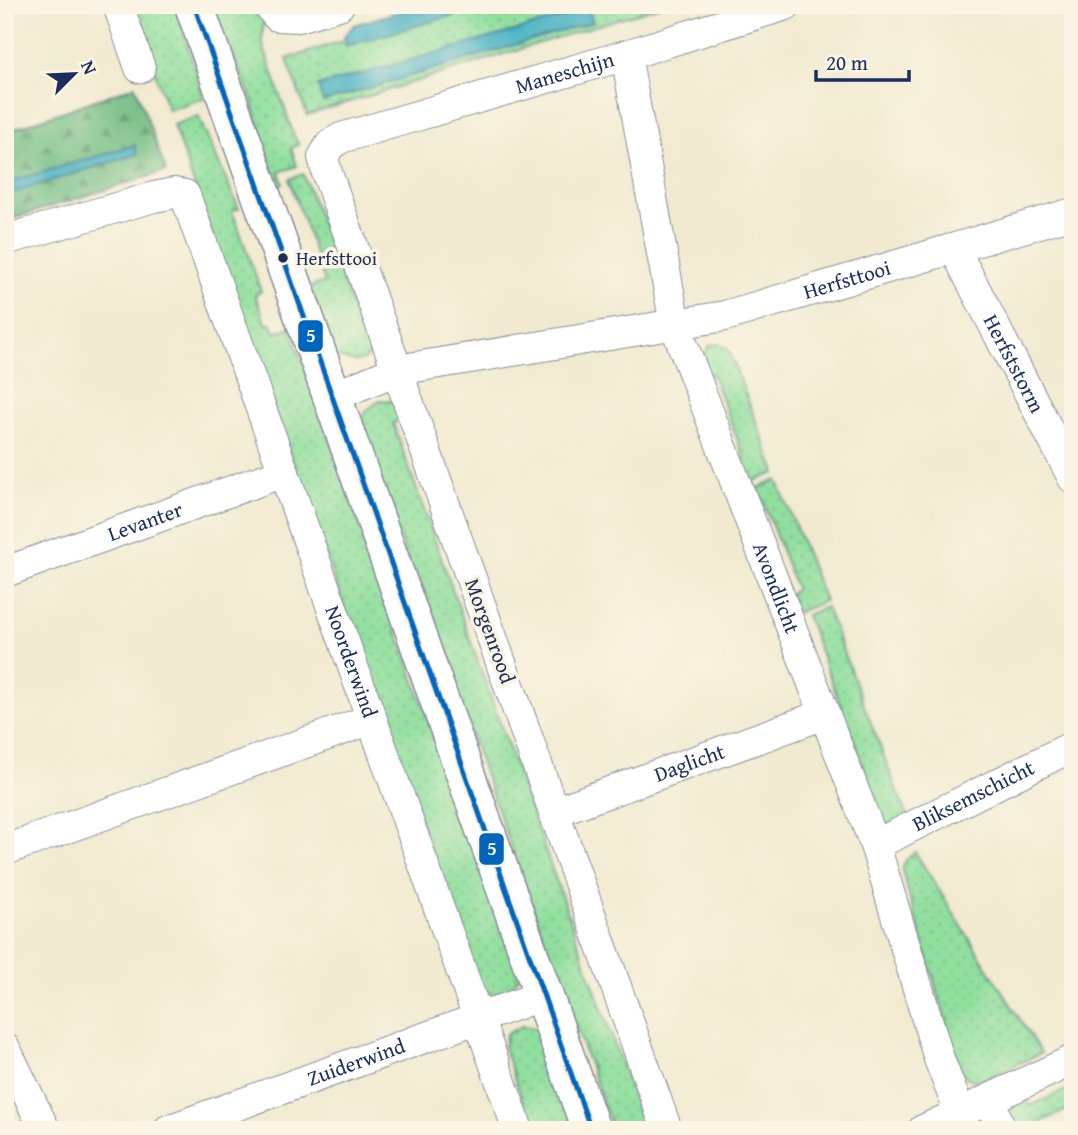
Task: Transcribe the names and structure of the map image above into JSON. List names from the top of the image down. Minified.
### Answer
{"streets":{"street":["Maneschijn","Herfsttooi","Herfststorm","Levanter","Avondlicht","Morgenrood","Noorderwind","Daglicht","Bliksemschicht","Zuiderwind"]},"crossings":[["Maneschijn","Avondlicht"],["Maneschijn","Morgenrood"],["Herfsttooi","Herfststorm"],["Herfsttooi","Avondlicht"],["Herfsttooi","Morgenrood"],["Levanter","Noorderwind"],["Avondlicht","Daglicht"],["Avondlicht","Bliksemschicht"],["Morgenrood","Daglicht"],["Noorderwind","Zuiderwind"]],"places":["Herfsttooi"],"lines":["transit line 5"],"scale_bar":"20 m","north":"top right"}
